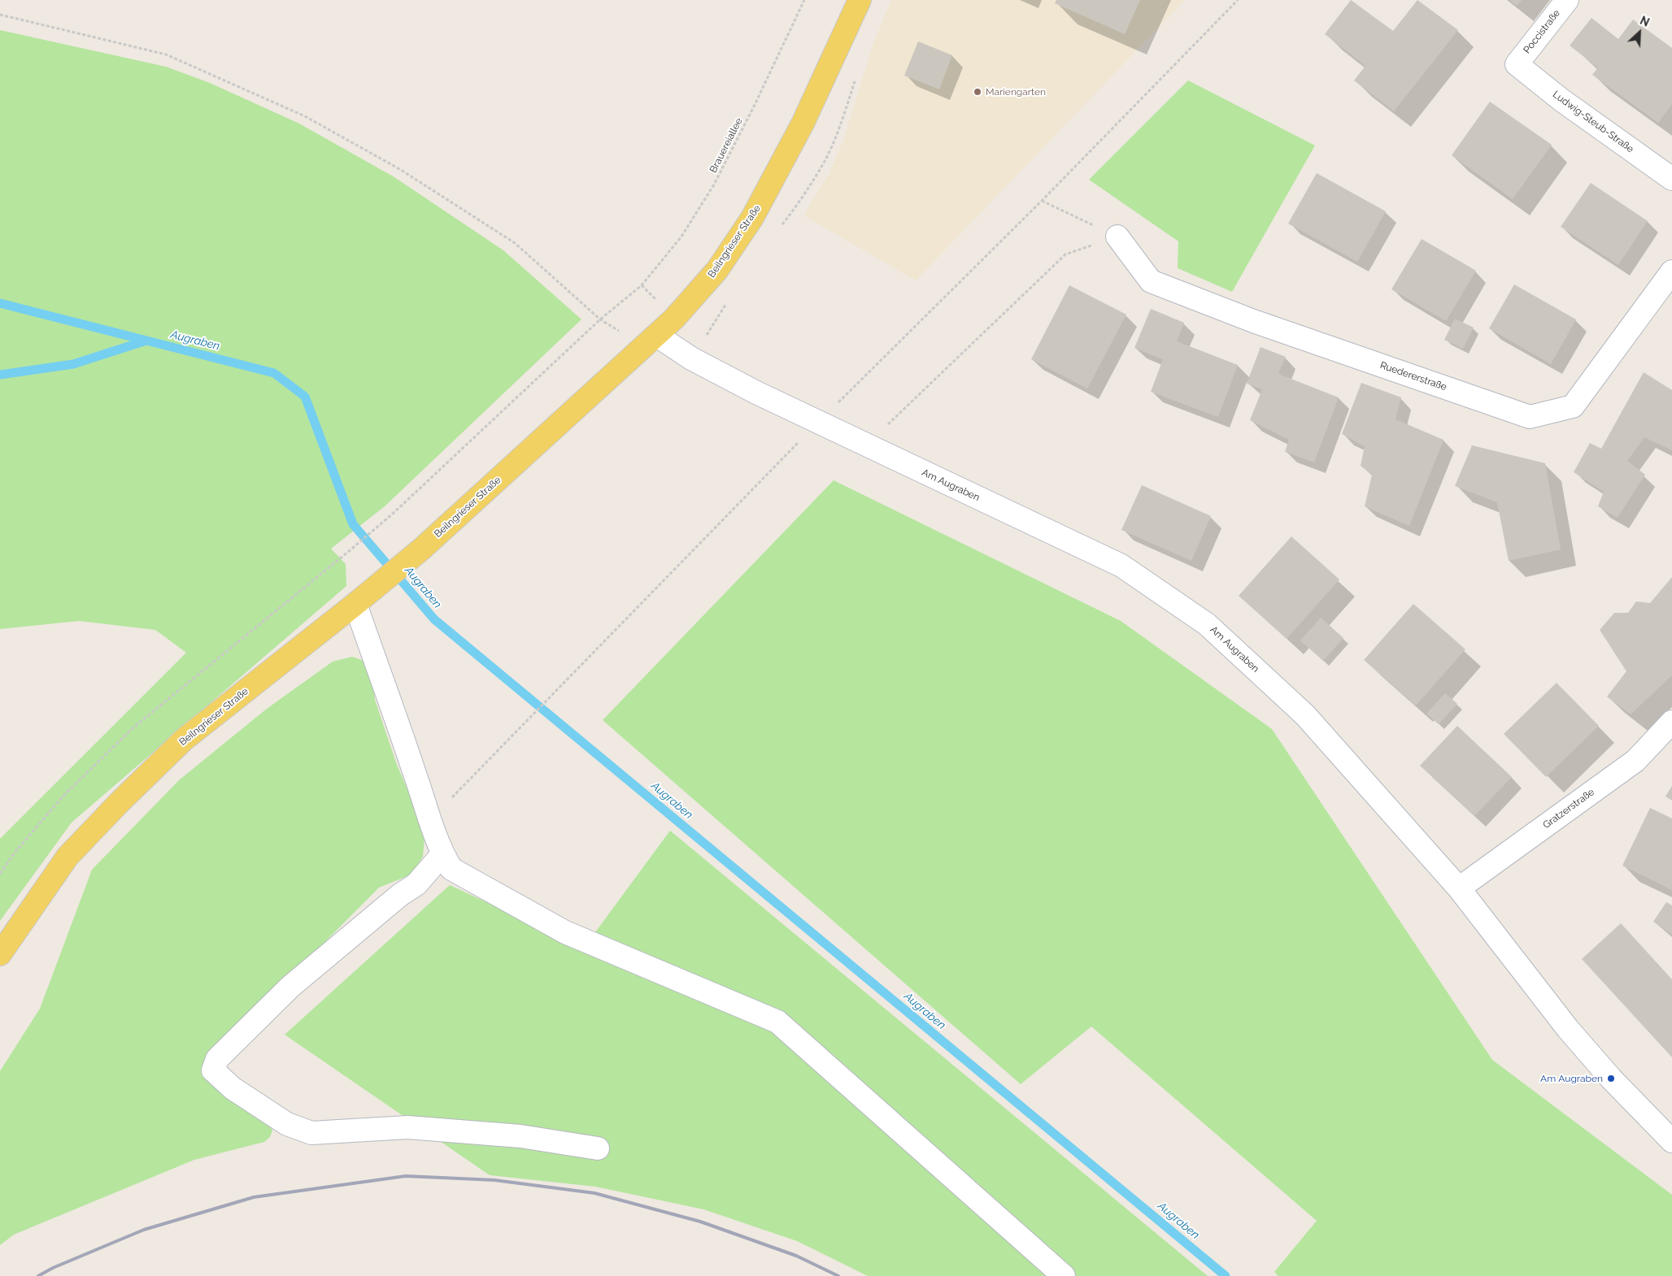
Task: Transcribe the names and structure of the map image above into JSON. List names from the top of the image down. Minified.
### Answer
{"streets":{"main road":["Beilngrieser Straße"],"street":["Poccistraße","Ludwig-Steub-Straße","Ruedererstraße","Am Augraben","Gratzerstraße"],"path":["Brauereiallee"]},"crossings":[["Poccistraße","Ludwig-Steub-Straße"],["Beilngrieser Straße","Am Augraben"],["Am Augraben","Gratzerstraße"]],"water":["Augraben"],"places":["Mariengarten","Am Augraben"],"north":"top right"}
